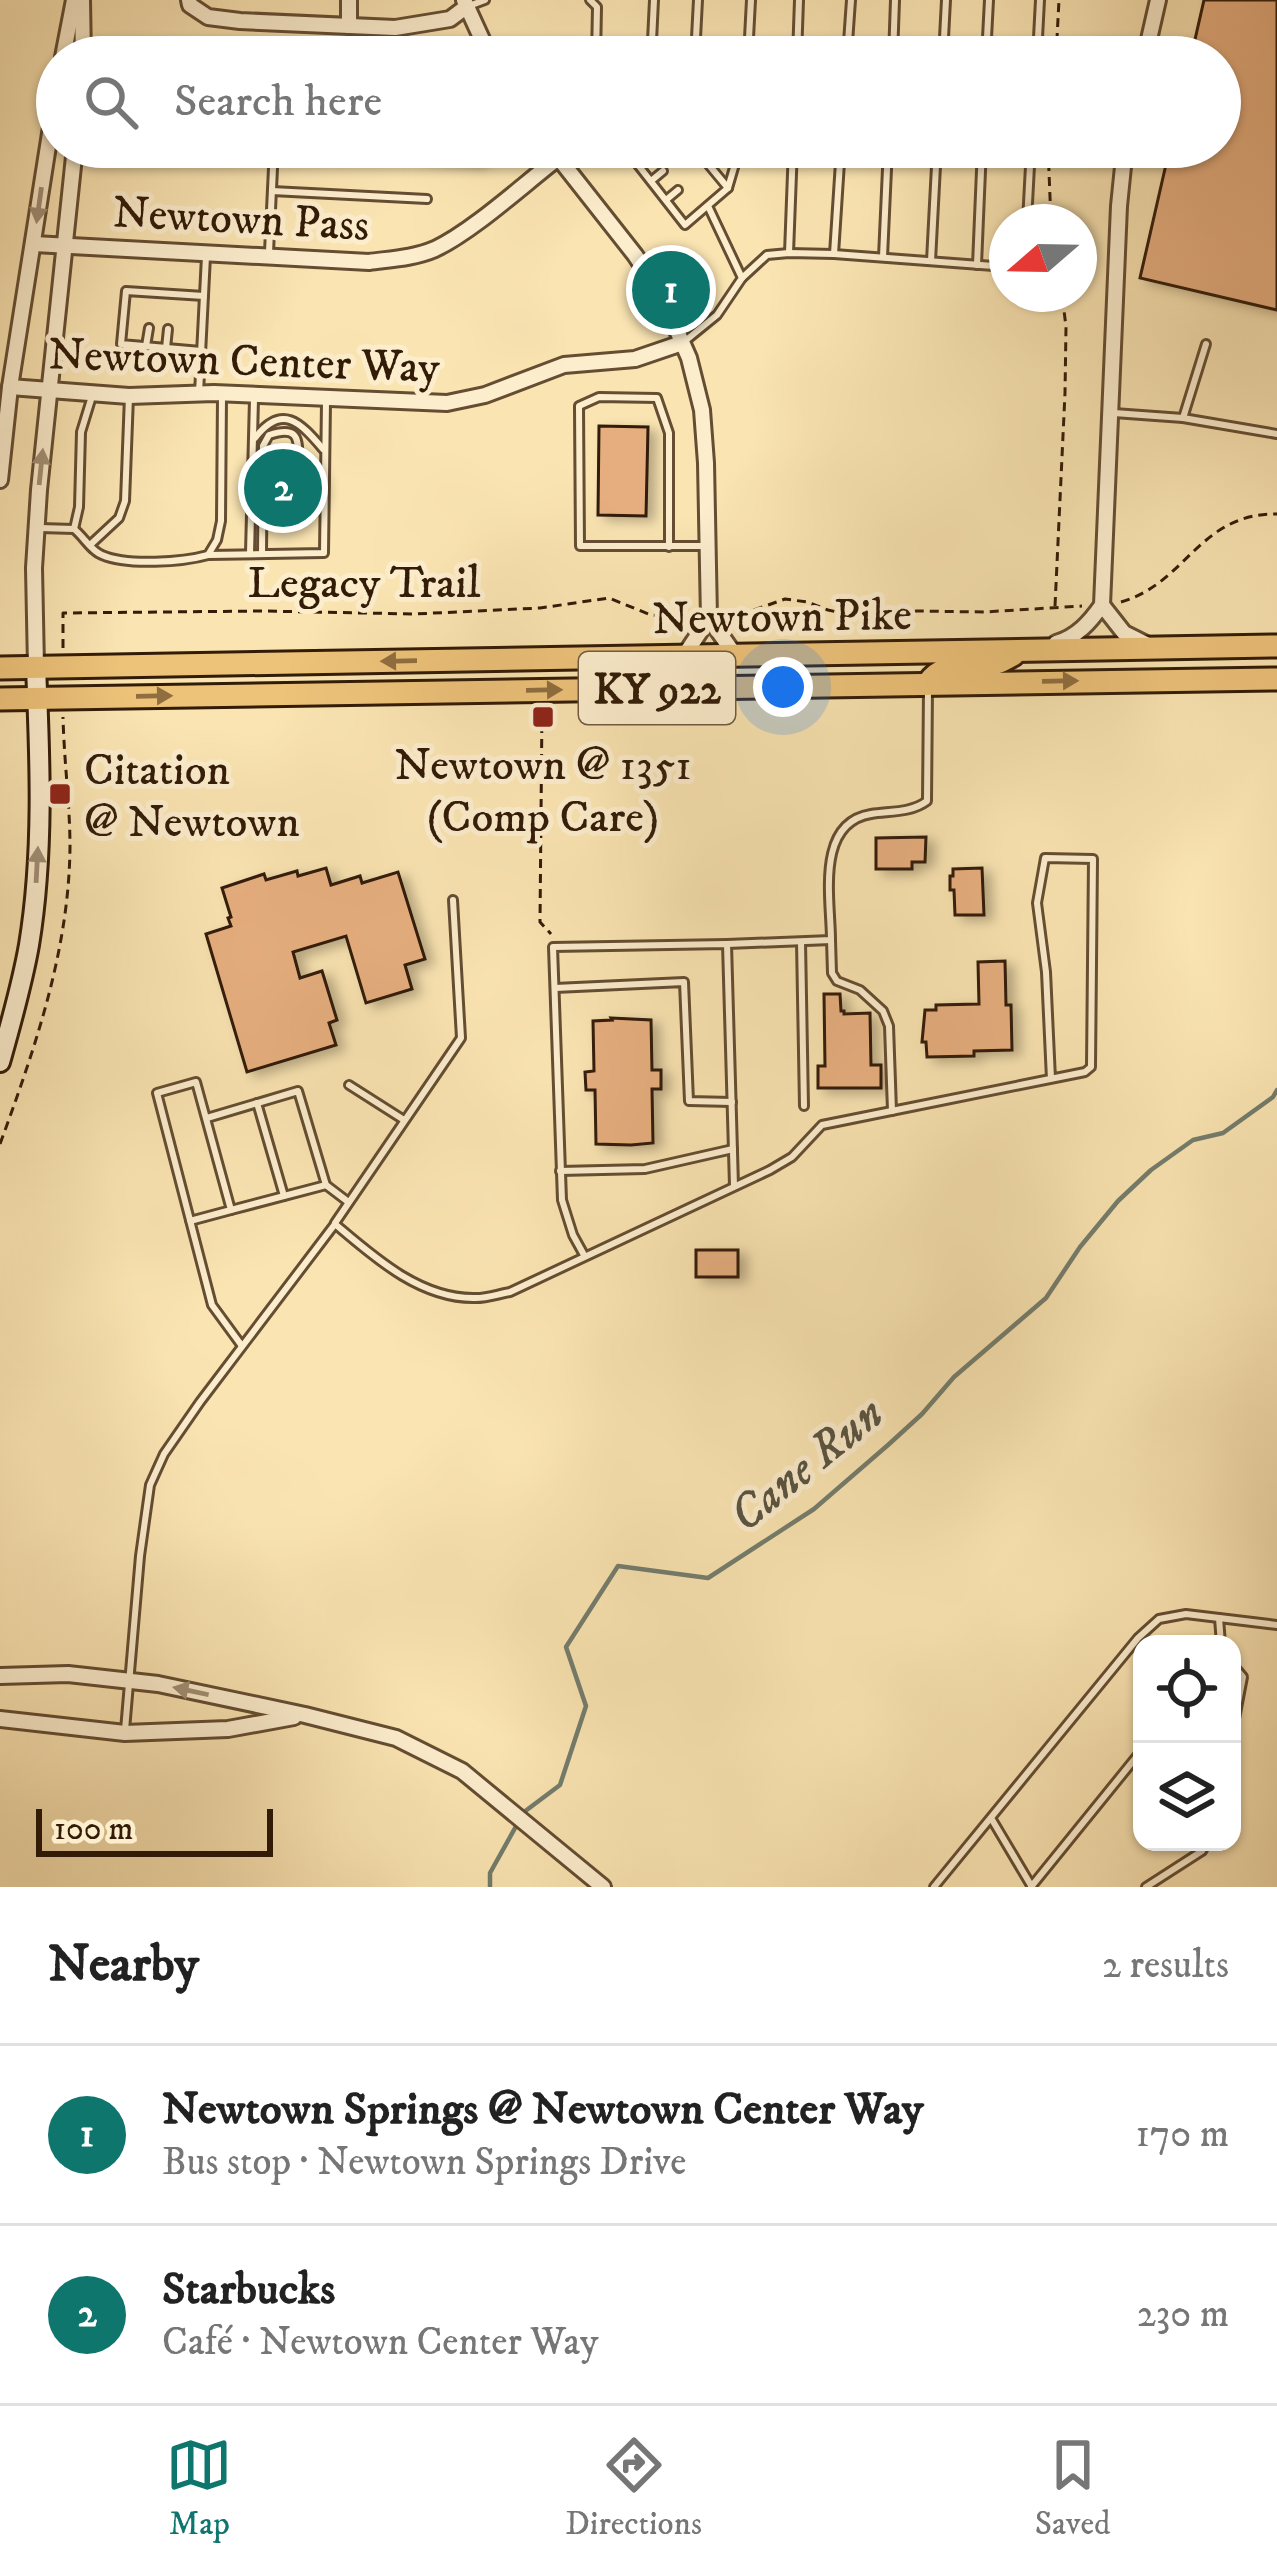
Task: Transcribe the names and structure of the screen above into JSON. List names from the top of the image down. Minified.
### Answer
{"streets":{"highway":["Newtown Pike","KY 922"],"street":["Newtown Pass","Newtown Center Way"],"path":["Legacy Trail"]},"water":["Cane Run"],"places":{"transit":["Newtown @ 1351 (Comp Care)","Citation @ Newtown"]},"scale_bar":"100 m","north":"left","page":{"search":"Search here","pins":["1","2"],"scale":"100 m","heading":["Nearby","2 results"],"list":[{"mark":"1","name":"Newtown Springs @ Newtown Center Way","note":"Bus stop · Newtown Springs Drive","value":"170 m"},{"mark":"2","name":"Starbucks","note":"Café · Newtown Center Way","value":"230 m"}],"nav":["Map","Directions","Saved"]}}
